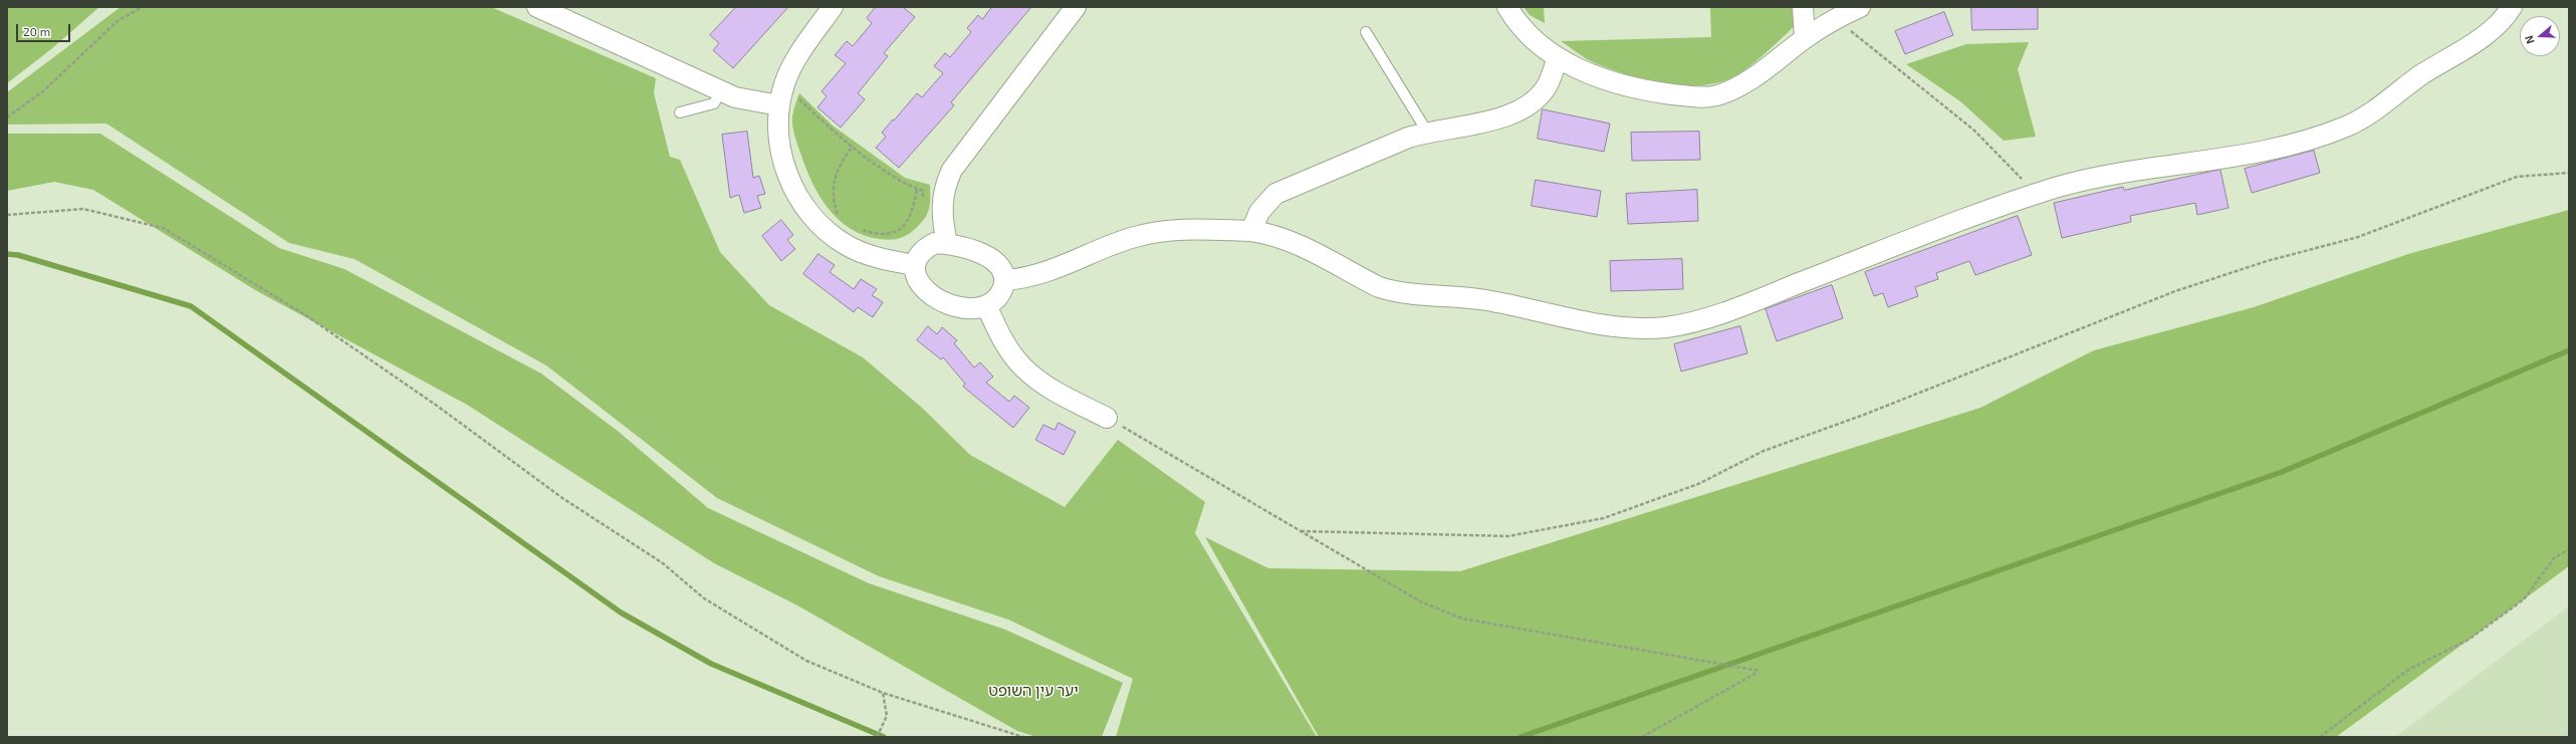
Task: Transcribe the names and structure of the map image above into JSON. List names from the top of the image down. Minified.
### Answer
{"parks":["יער עין השופט"],"scale_bar":"20 m","north":"left"}
